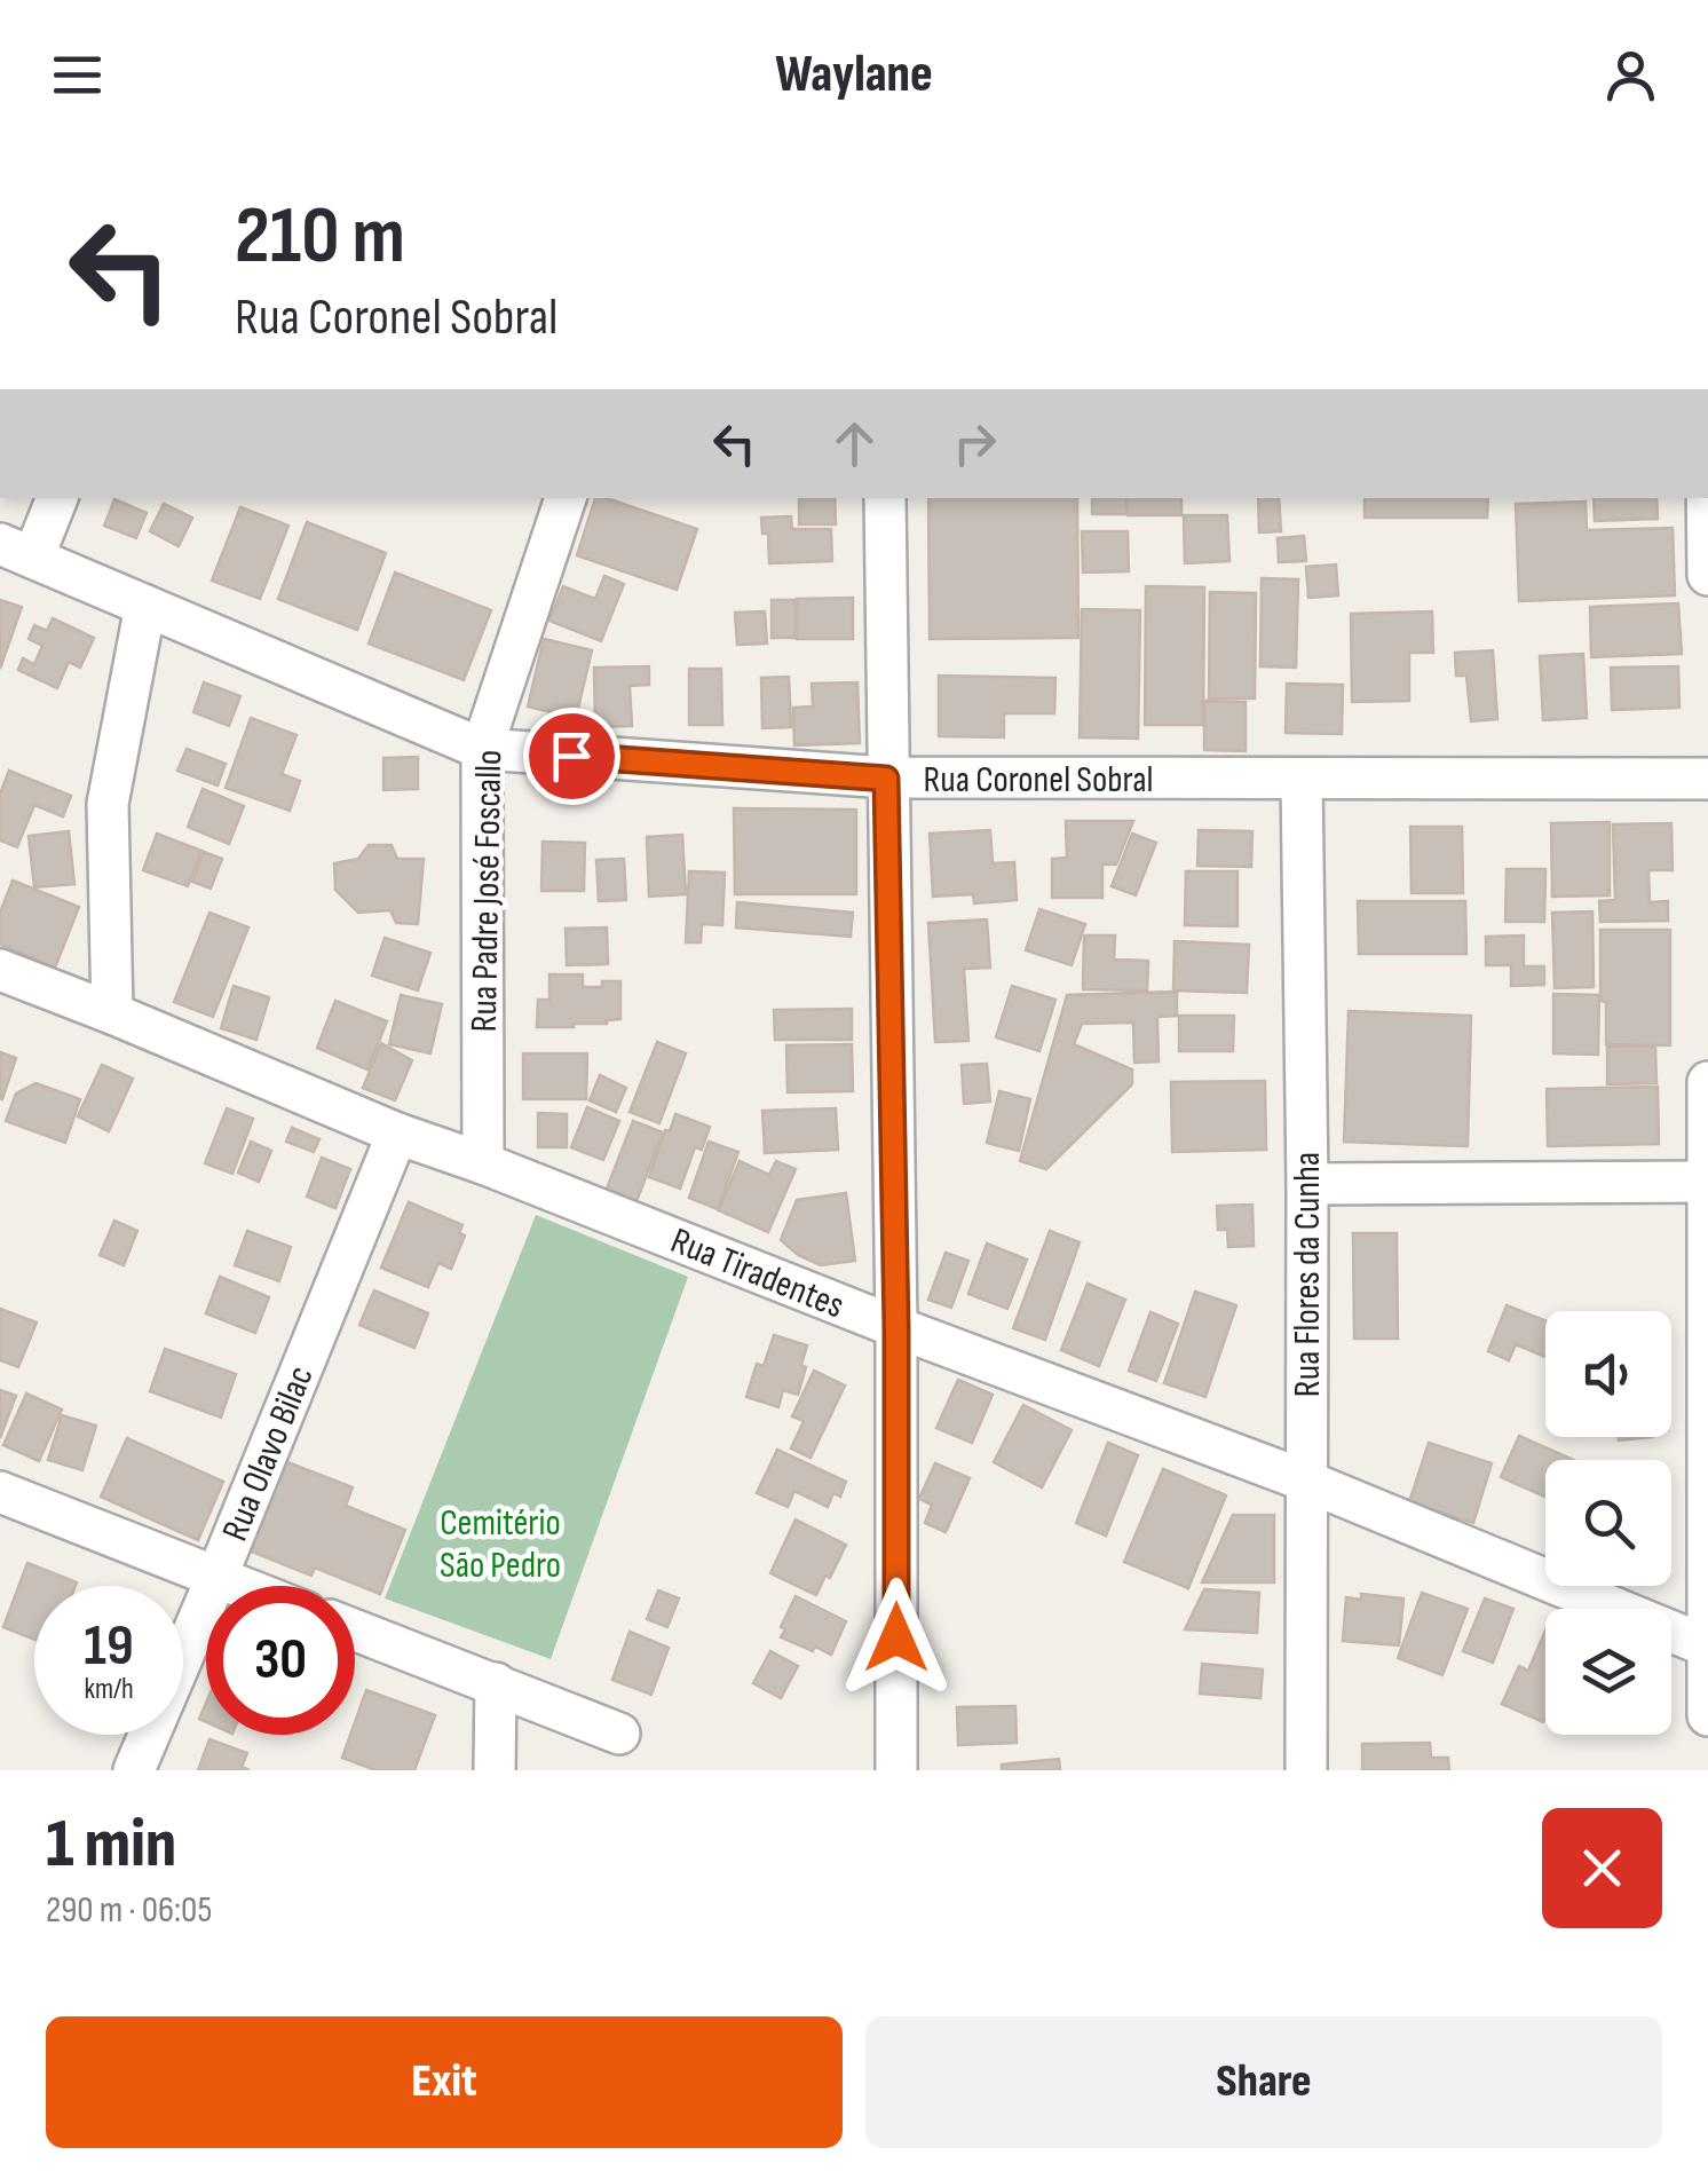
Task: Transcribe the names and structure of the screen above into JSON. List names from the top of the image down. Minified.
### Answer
{"streets":{"street":["Rua Coronel Sobral","Rua Padre José Foscallo","Rua Tiradentes","Rua Flores da Cunha","Rua Olavo Bilac"]},"crossings":[["Rua Coronel Sobral","Rua Padre José Foscallo"],["Rua Coronel Sobral","Rua Flores da Cunha"],["Rua Padre José Foscallo","Rua Tiradentes"],["Rua Tiradentes","Rua Flores da Cunha"],["Rua Tiradentes","Rua Olavo Bilac"]],"parks":["Cemitério São Pedro"],"page":{"header":"Waylane","turn":["210 m","Rua Coronel Sobral"],"speed":"19 km/h","limit":"30","heading":["1 min","290 m · 06:05"],"buttons":["Exit","Share"]}}
